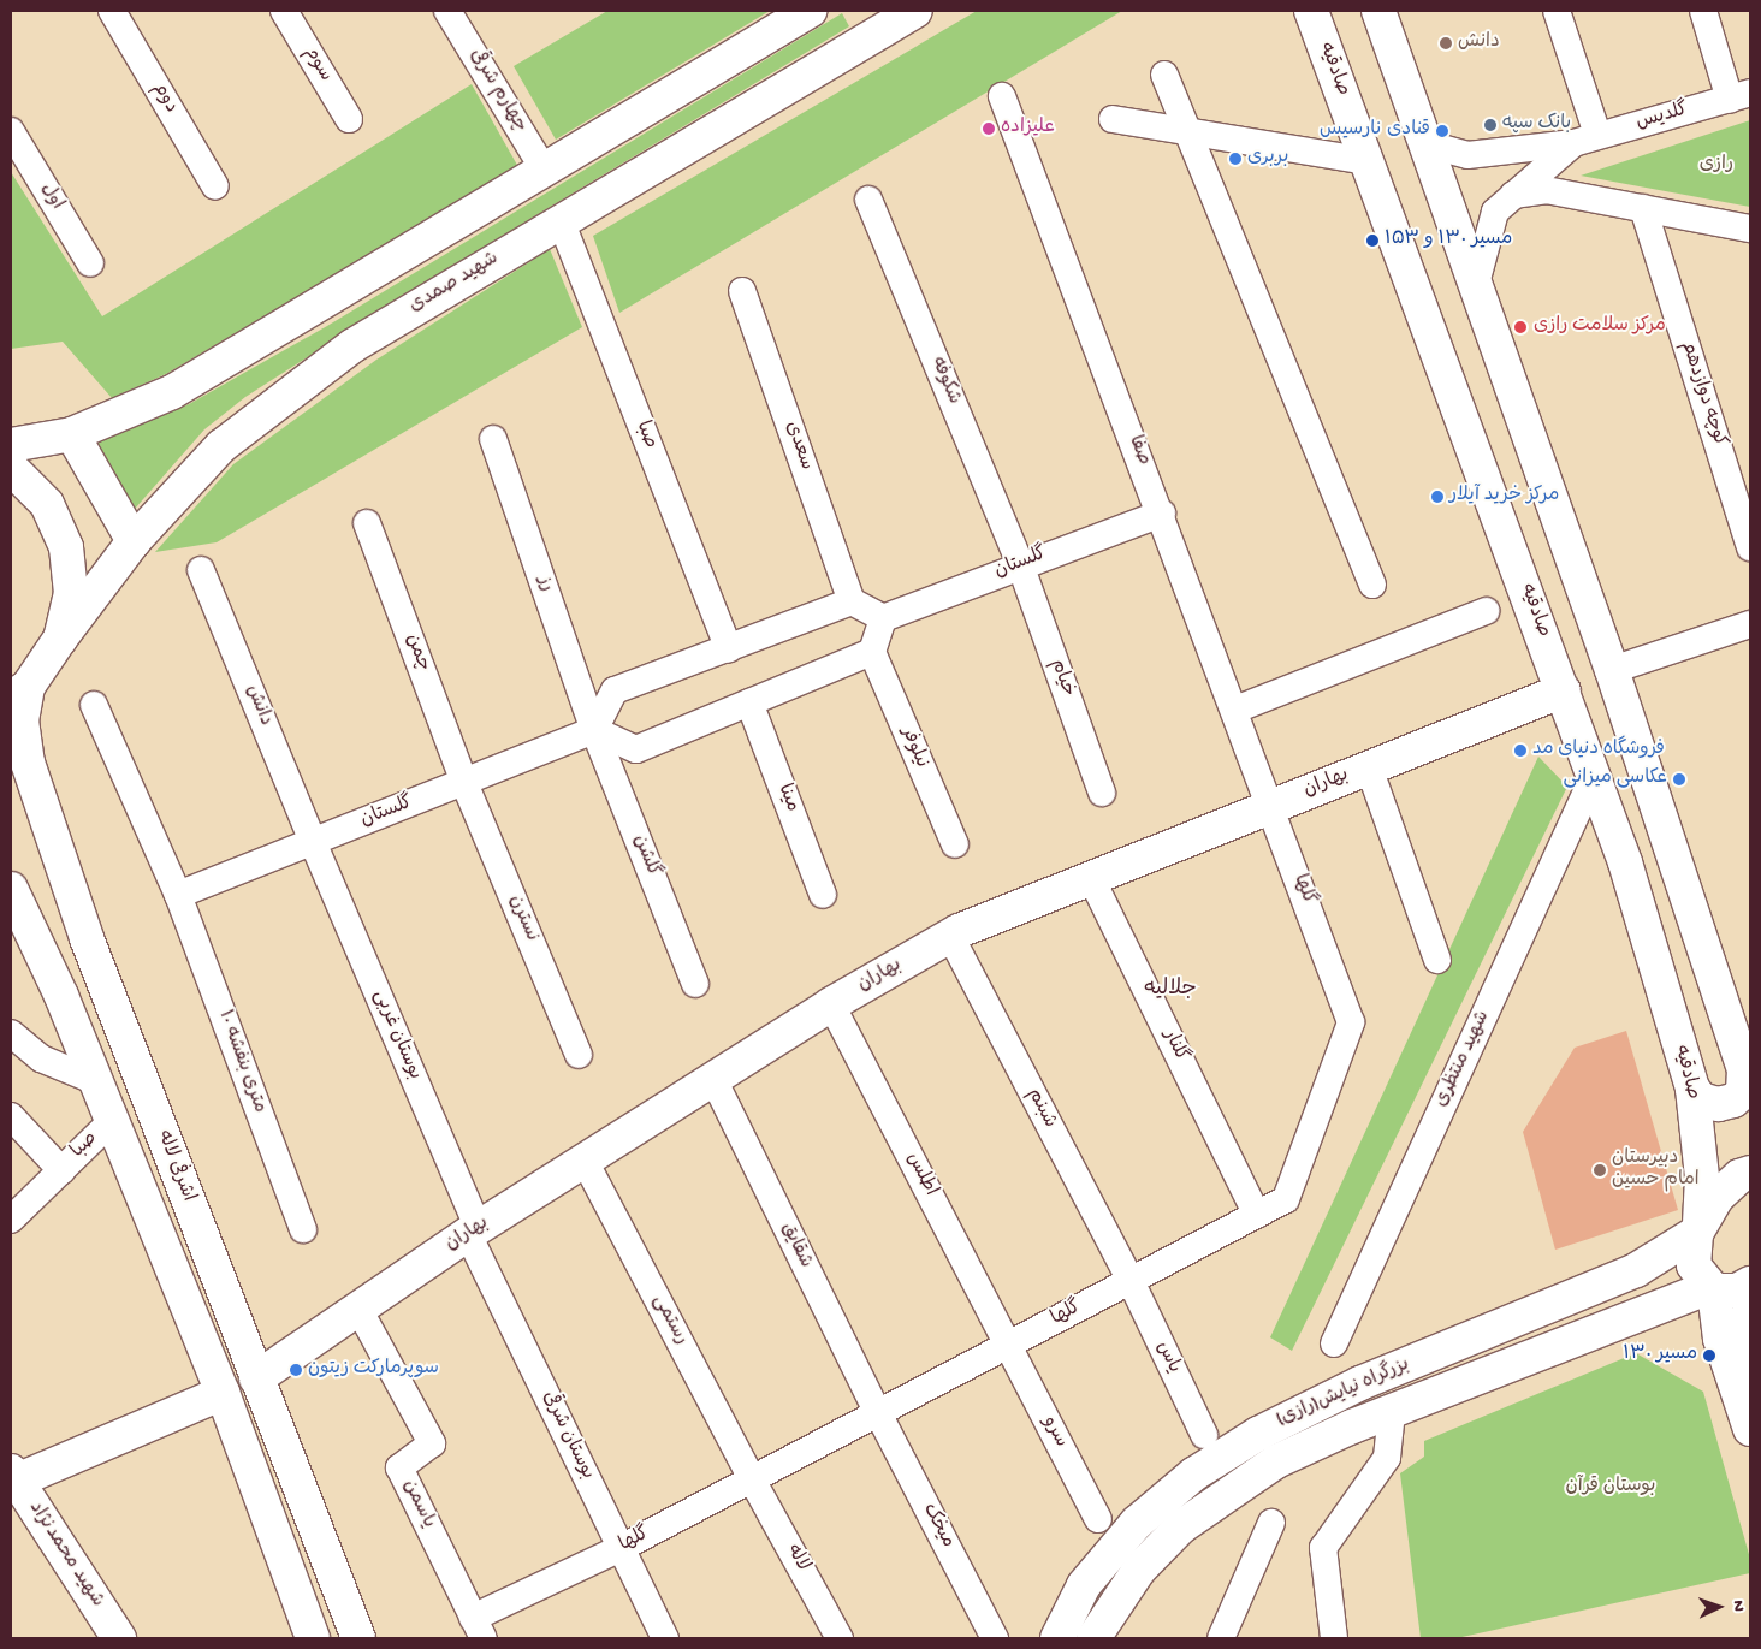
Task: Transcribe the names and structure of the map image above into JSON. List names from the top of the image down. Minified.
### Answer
{"streets":{"main road":["صادقیه","شهید صمدی","بهاران","اشرفی لاله","بزرگراه نیایش(رازی)","شهید محمدنژاد"],"street":["سوم","چهارم شرقی","دوم","گلدیس","اول","شکوفه","کوچه دوازدهم","صبا","سعدی","صفا","گلستان","رز","چمن","خیام","دانش","نیلوفر","مینا","گلشن","گلها","نسترن","بوستان غربی","گلنار","شهید منتظری","۱۰ متری بنفشه","شبنم","اطلس","شقایق","رستمی","یاس","سرو","بوستان شرقی","یاسمن","میخک","لاله"]},"crossings":[["صادقیه","بهاران"],["صادقیه","شهید منتظری"],["صادقیه","بزرگراه نیایش(رازی)"],["شهید صمدی","صبا"],["شهید صمدی","اشرفی لاله"],["شکوفه","گلستان"],["شکوفه","خیام"],["صفا","گلستان"],["صفا","بهاران"],["صفا","گلها"],["گلستان","رز"],["گلستان","چمن"],["گلستان","خیام"],["گلستان","دانش"],["گلستان","گلشن"],["گلستان","نسترن"],["گلستان","بوستان غربی"],["گلستان","۱۰ متری بنفشه"],["رز","گلشن"],["چمن","نسترن"],["دانش","بوستان غربی"],["بهاران","گلها"],["بهاران","بوستان غربی"],["بهاران","گلنار"],["بهاران","شبنم"],["بهاران","اشرفی لاله"],["بهاران","اطلس"],["بهاران","شقایق"],["بهاران","رستمی"],["بهاران","بوستان شرقی"],["بهاران","یاسمن"],["گلها","گلنار"],["گلها","شبنم"],["گلها","اطلس"],["گلها","شقایق"],["گلها","رستمی"],["گلها","یاس"],["گلها","سرو"],["گلها","بوستان شرقی"],["گلها","یاسمن"],["گلها","میخک"],["گلها","لاله"],["بوستان غربی","بوستان شرقی"],["شبنم","یاس"],["اطلس","سرو"],["شقایق","میخک"],["رستمی","لاله"]],"districts":["جلالیه"],"parks":["رازی","بوستان قرآن"],"places":["دانش","بانک سپه","علیزاده","قنادی نارسیس","بربری","مسیر ۱۳۰ و ۱۵۳","مرکز سلامت رازی","مرکز خرید آیلار","فروشگاه دنیای مد","عکاسی میزانی","دبیرستان امام حسین","مسیر ۱۳۰","سوپرمارکت زیتون"],"north":"right"}
